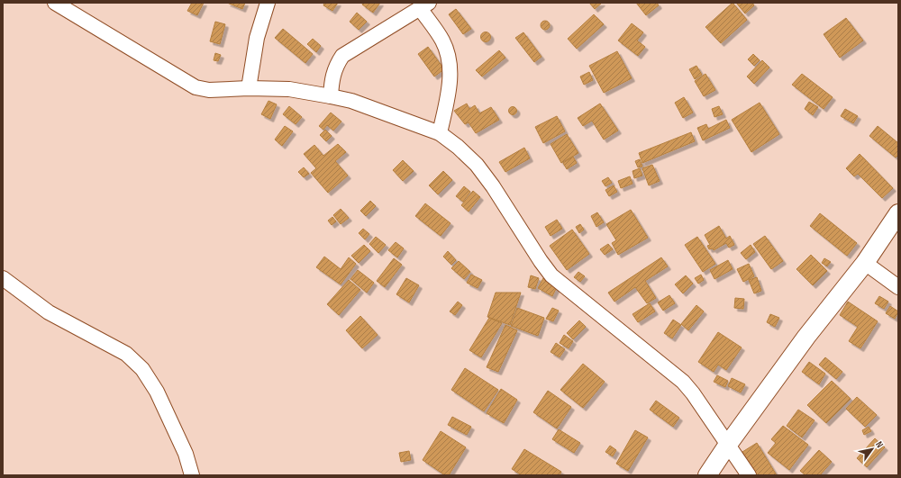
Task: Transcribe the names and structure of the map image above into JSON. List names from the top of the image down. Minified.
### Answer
{"north":"top right"}
